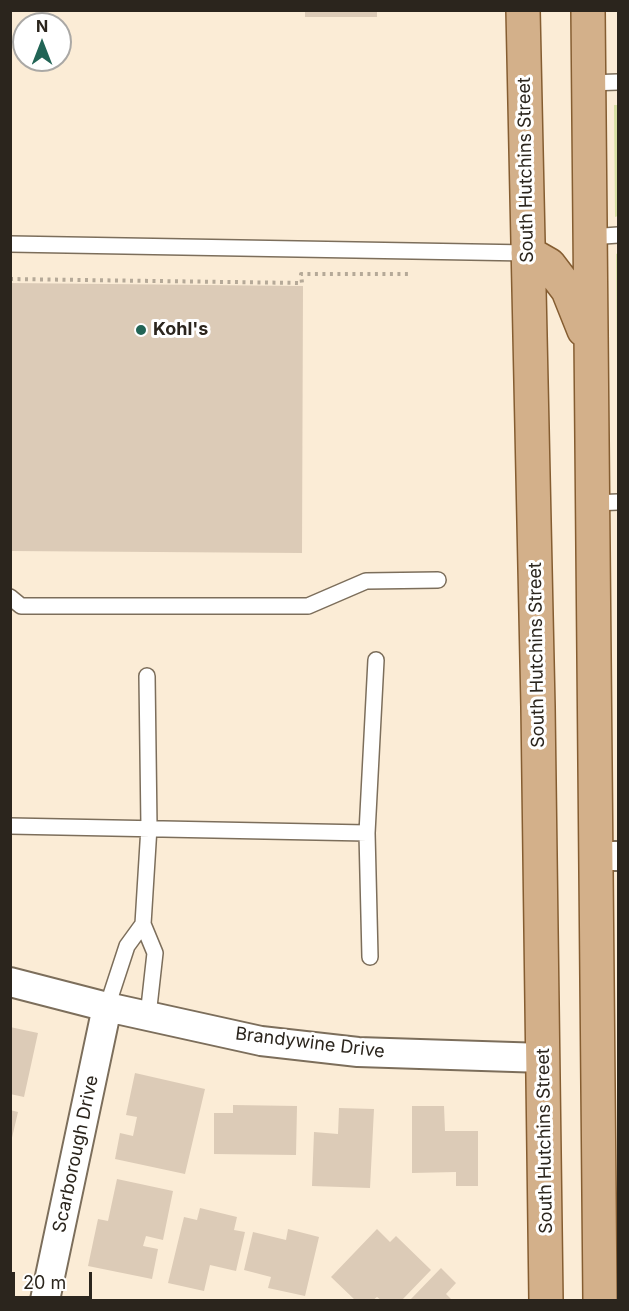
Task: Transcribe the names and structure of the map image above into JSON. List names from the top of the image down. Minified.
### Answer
{"streets":{"main road":["South Hutchins Street"],"street":["Brandywine Drive","Scarborough Drive"]},"crossings":[["South Hutchins Street","Brandywine Drive"],["Brandywine Drive","Scarborough Drive"]],"places":["Kohl's"],"scale_bar":"20 m","north":"top"}
